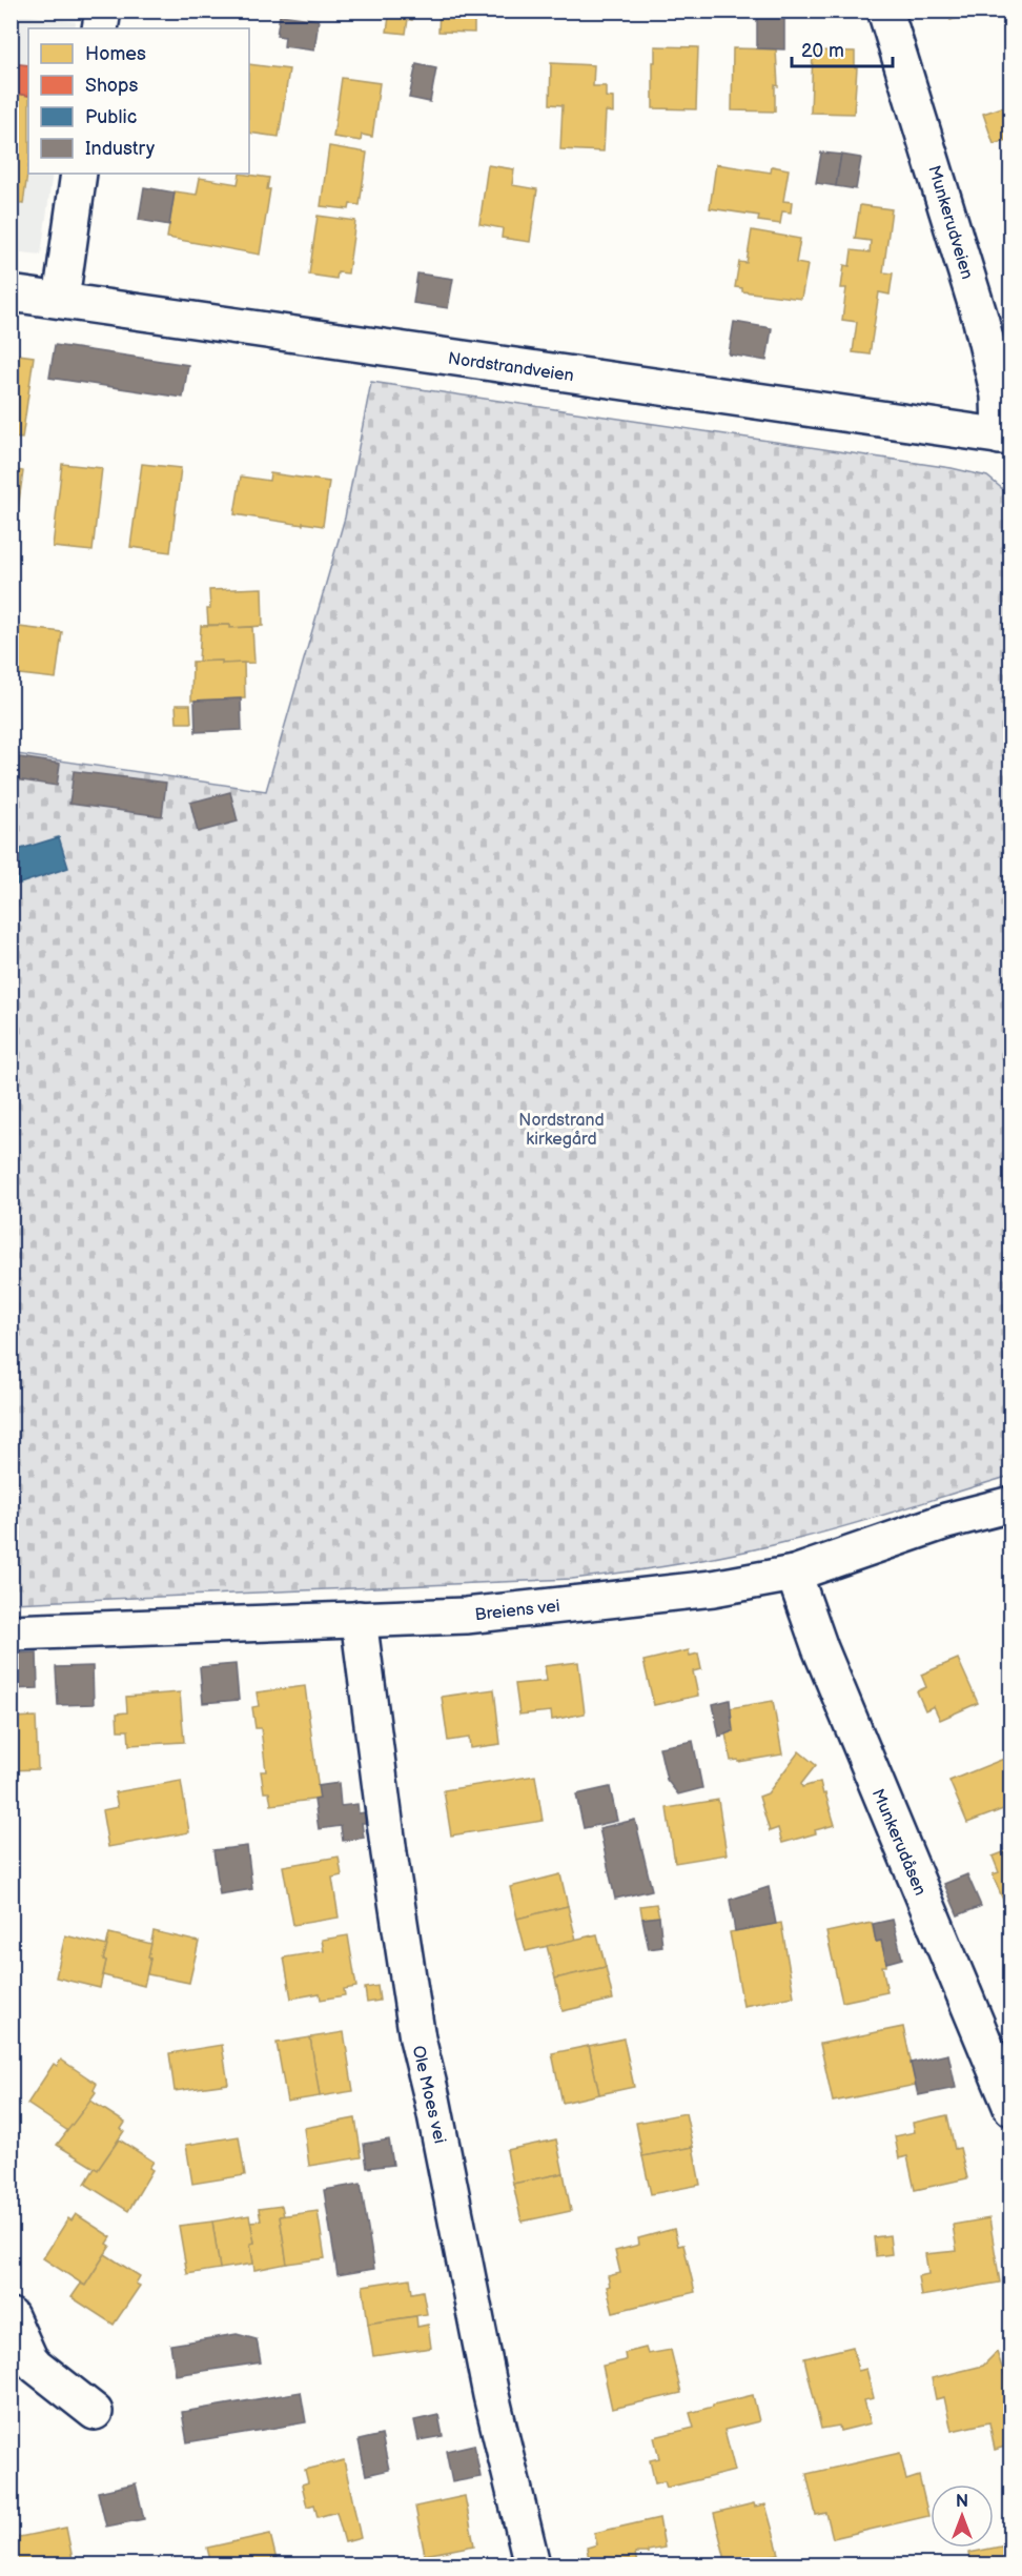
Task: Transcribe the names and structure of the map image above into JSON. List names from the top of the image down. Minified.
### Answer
{"streets":{"street":["Munkerudveien","Nordstrandveien","Breiens vei","Munkerudåsen","Ole Moes vei"]},"crossings":[["Munkerudveien","Nordstrandveien"],["Breiens vei","Munkerudåsen"],["Breiens vei","Ole Moes vei"]],"parks":["Nordstrand kirkegård"],"legend":["Homes","Shops","Public","Industry"],"scale_bar":"20 m","north":"top"}
